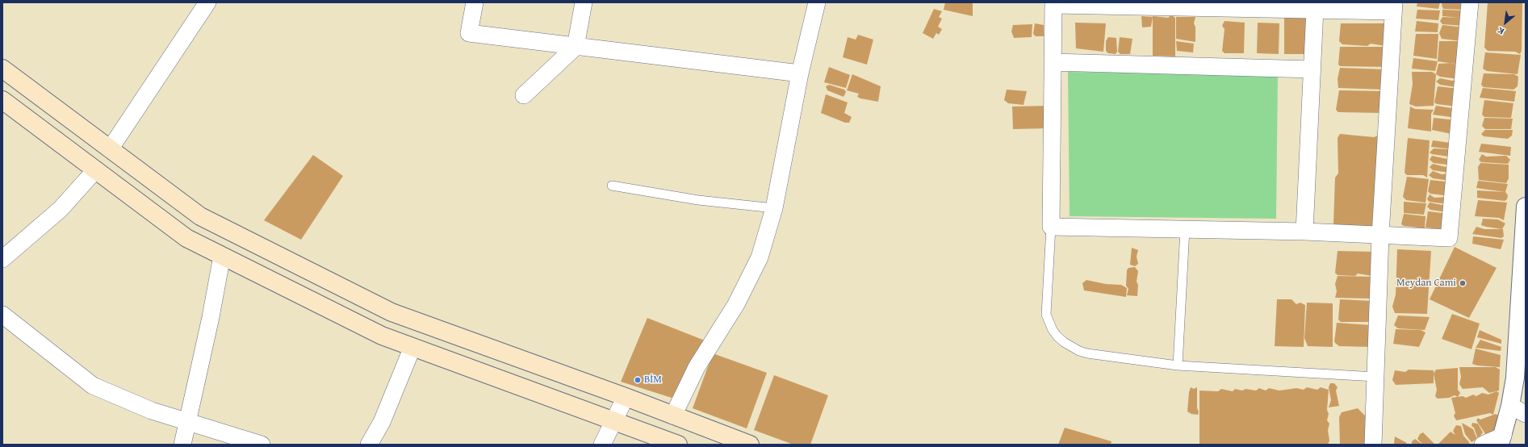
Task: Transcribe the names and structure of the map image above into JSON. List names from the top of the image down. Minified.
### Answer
{"places":["Meydan Cami","BİM"],"north":"bottom left"}
